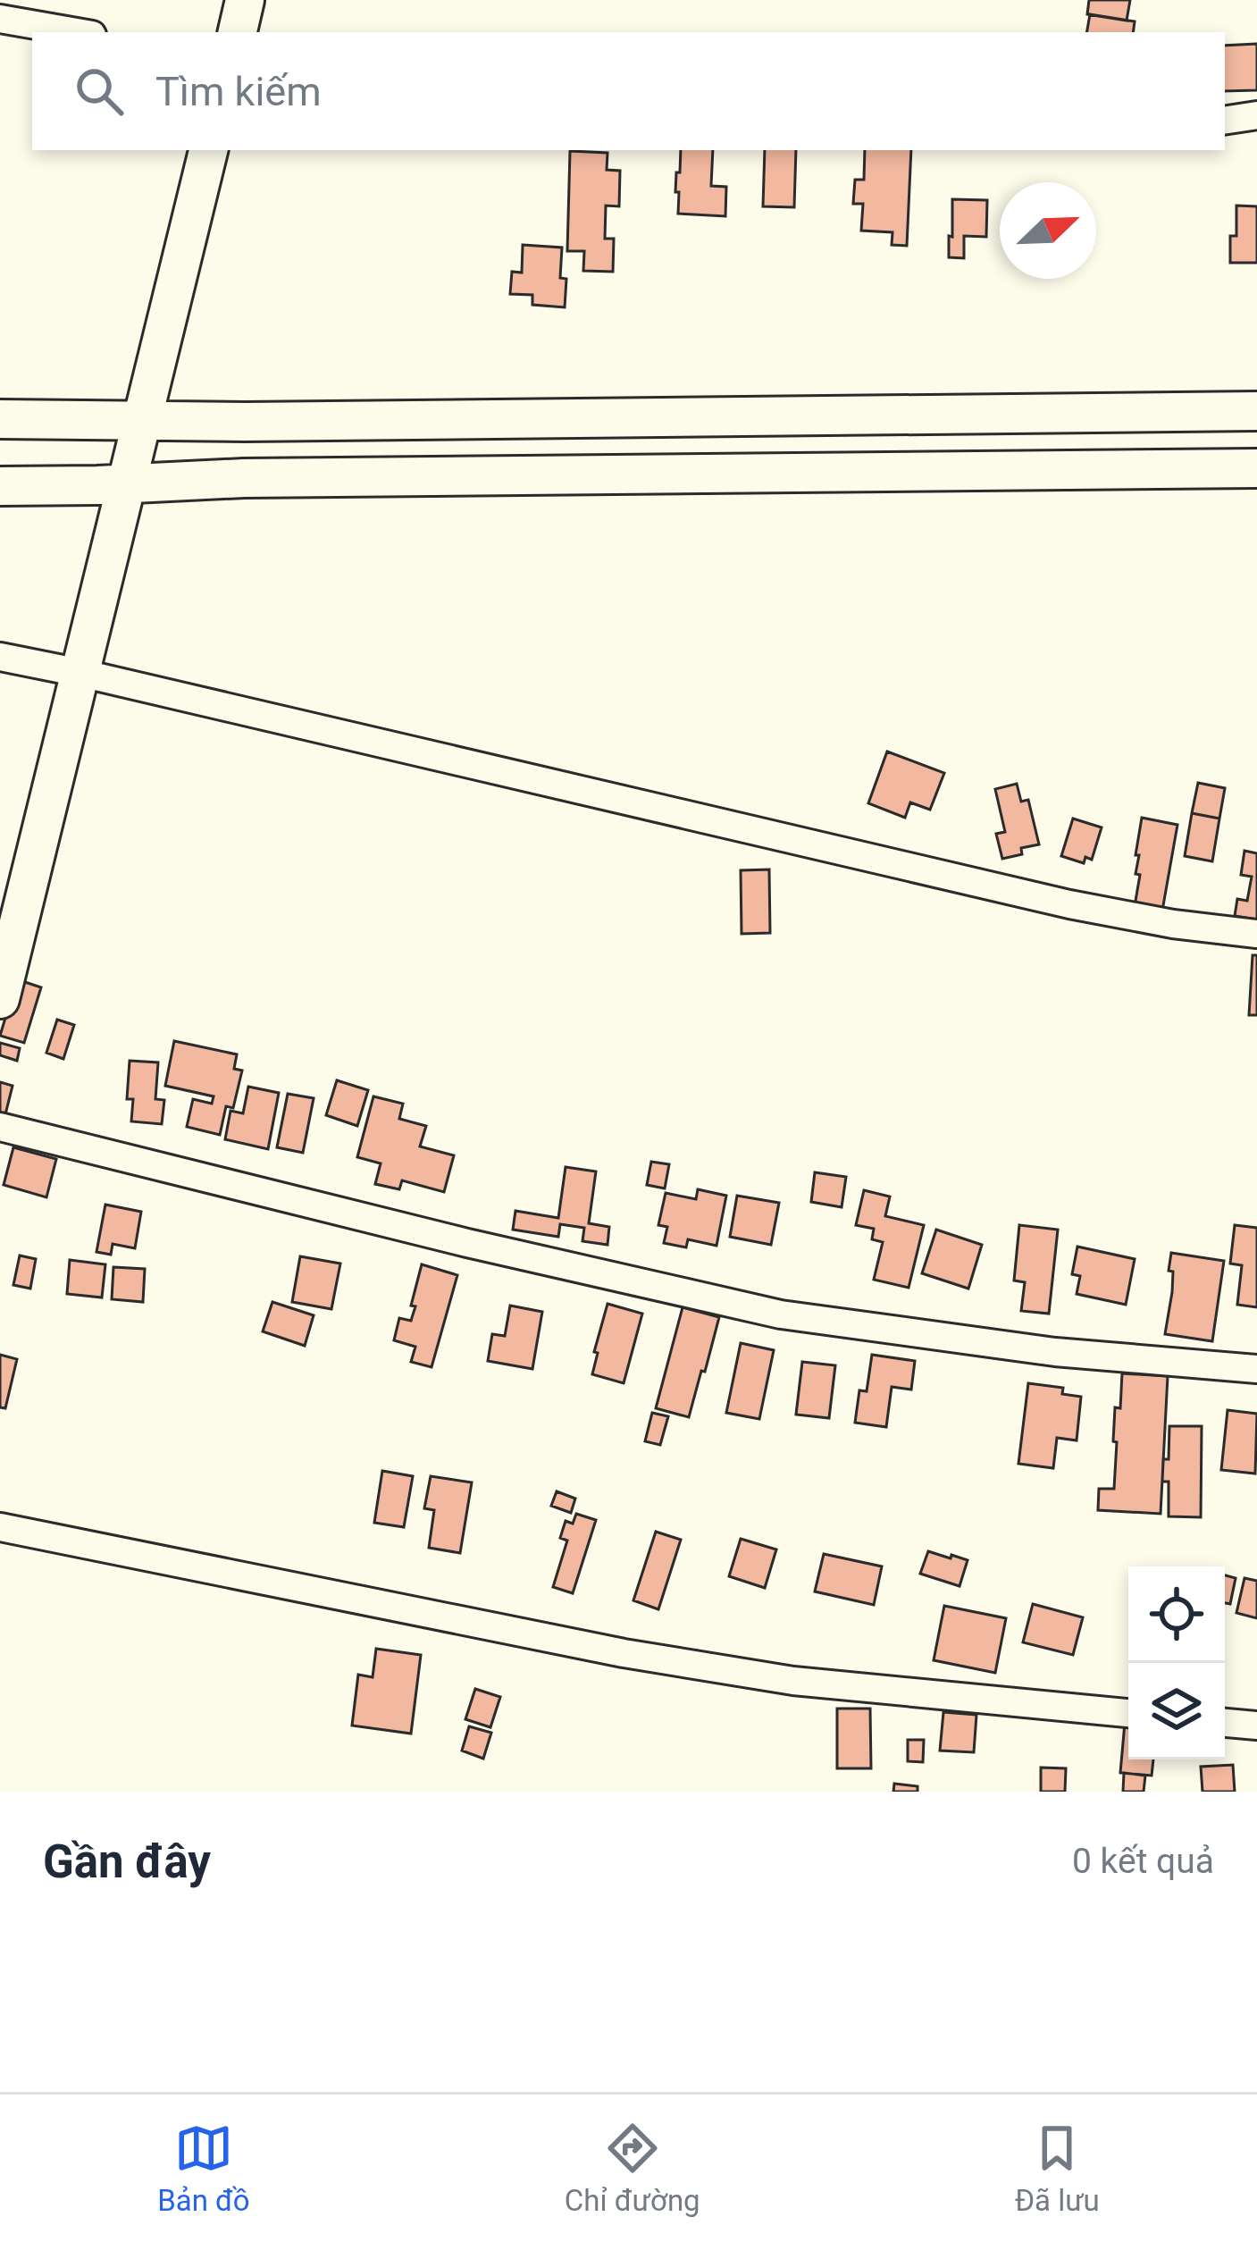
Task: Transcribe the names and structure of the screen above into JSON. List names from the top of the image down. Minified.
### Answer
{"north":"top right","page":{"search":"Tìm kiếm","heading":["Gần đây","0 kết quả"],"nav":["Bản đồ","Chỉ đường","Đã lưu"]}}
